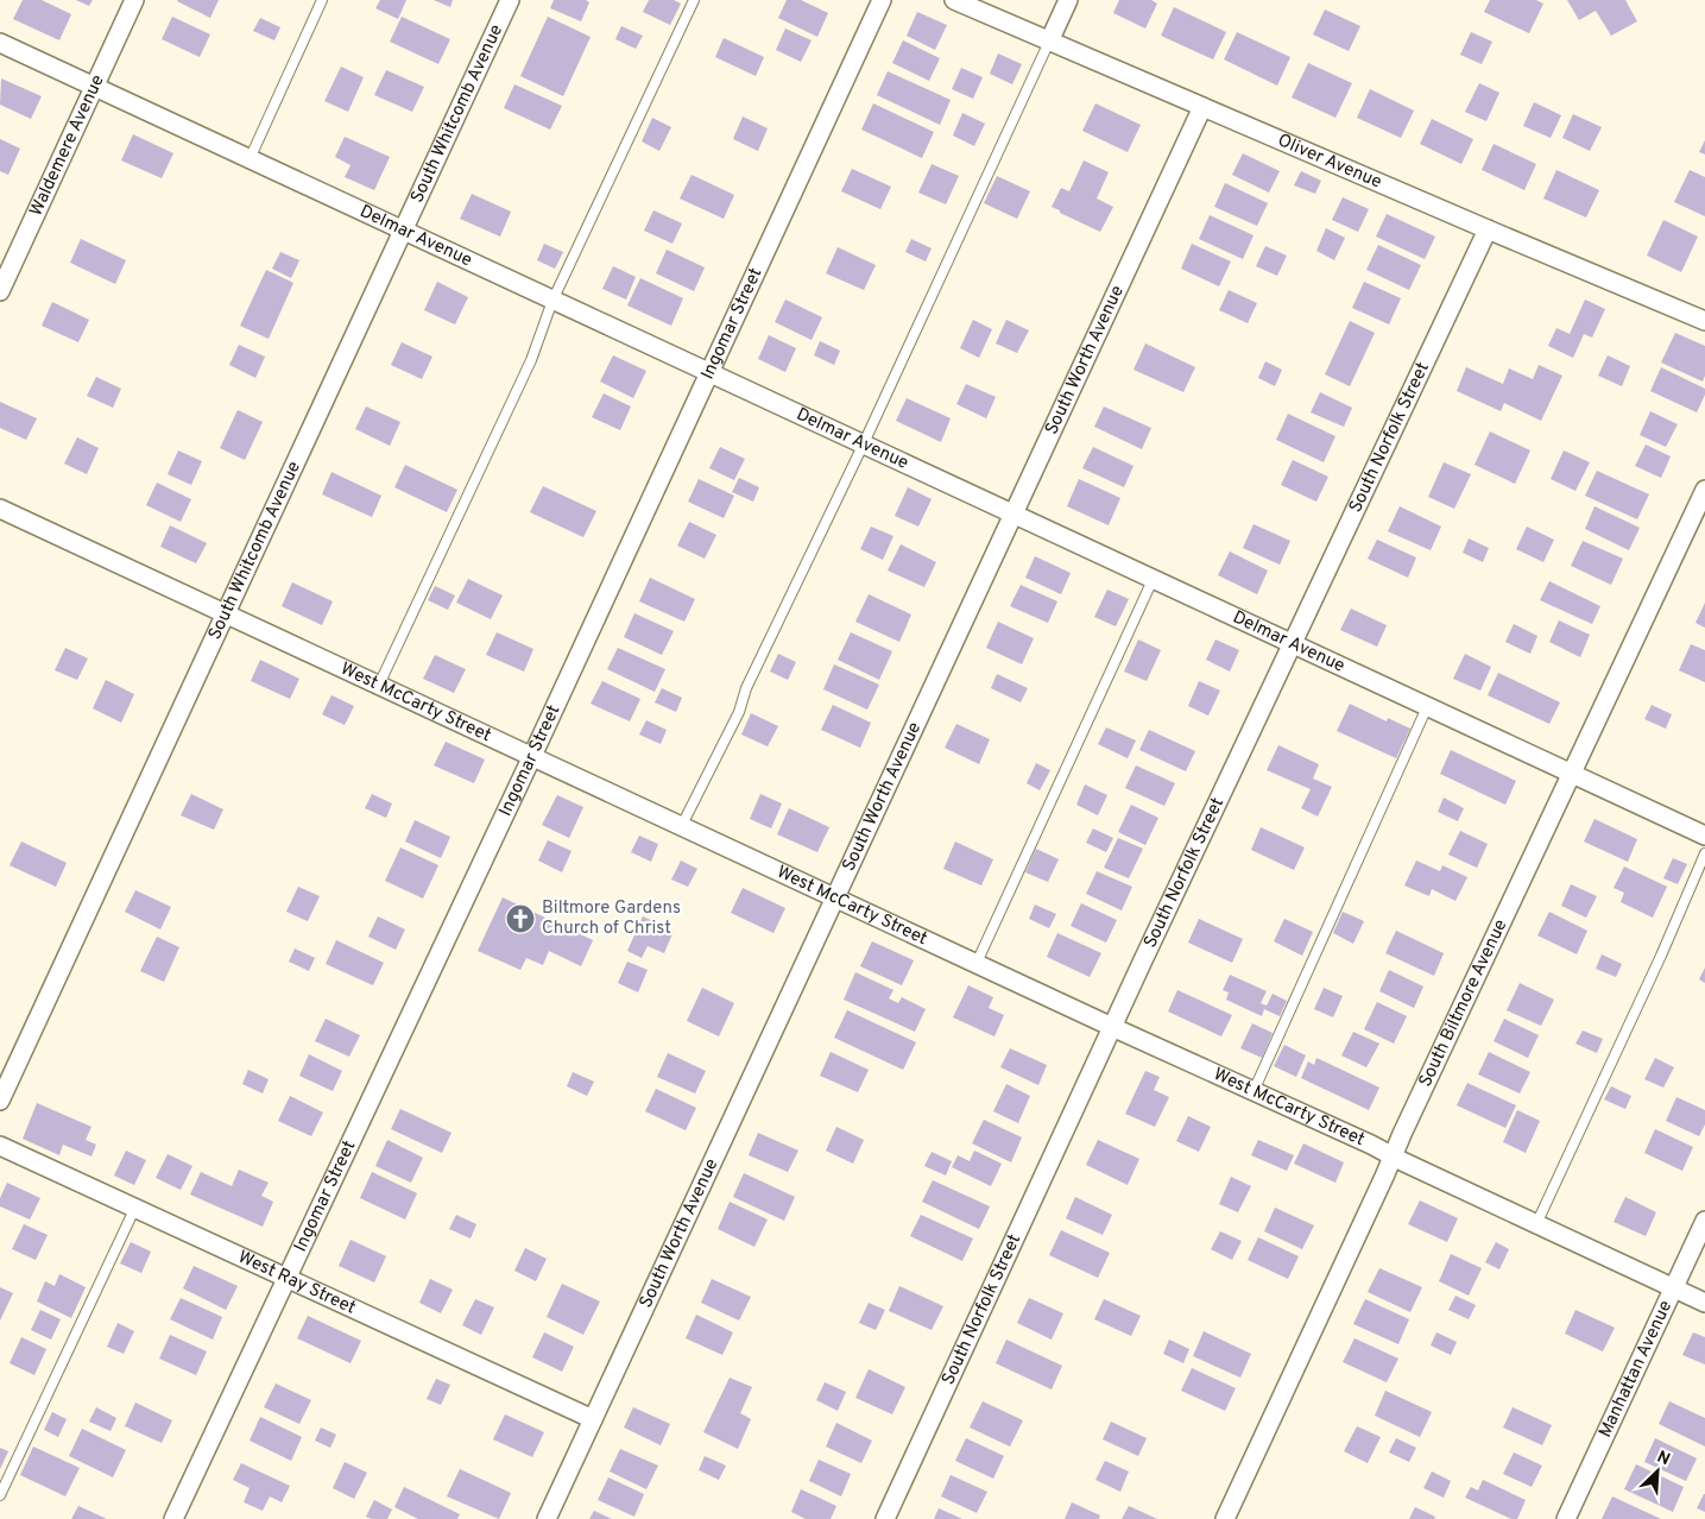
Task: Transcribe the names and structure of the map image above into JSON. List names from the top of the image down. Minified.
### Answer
{"streets":{"street":["South Whitcomb Avenue","Waldemere Avenue","Oliver Avenue","Delmar Avenue","Ingomar Street","South Worth Avenue","South Norfolk Street","West McCarty Street","South Biltmore Avenue","West Ray Street","Manhattan Avenue"]},"crossings":[["South Whitcomb Avenue","Delmar Avenue"],["South Whitcomb Avenue","West McCarty Street"],["Waldemere Avenue","Delmar Avenue"],["Oliver Avenue","South Worth Avenue"],["Oliver Avenue","South Norfolk Street"],["Delmar Avenue","Ingomar Street"],["Delmar Avenue","South Worth Avenue"],["Delmar Avenue","South Norfolk Street"],["Delmar Avenue","South Biltmore Avenue"],["Ingomar Street","West McCarty Street"],["Ingomar Street","West Ray Street"],["South Worth Avenue","West McCarty Street"],["South Worth Avenue","West Ray Street"],["South Norfolk Street","West McCarty Street"],["West McCarty Street","South Biltmore Avenue"],["West McCarty Street","Manhattan Avenue"]],"places":{"church":["Biltmore Gardens Church of Christ"]},"north":"top right"}
